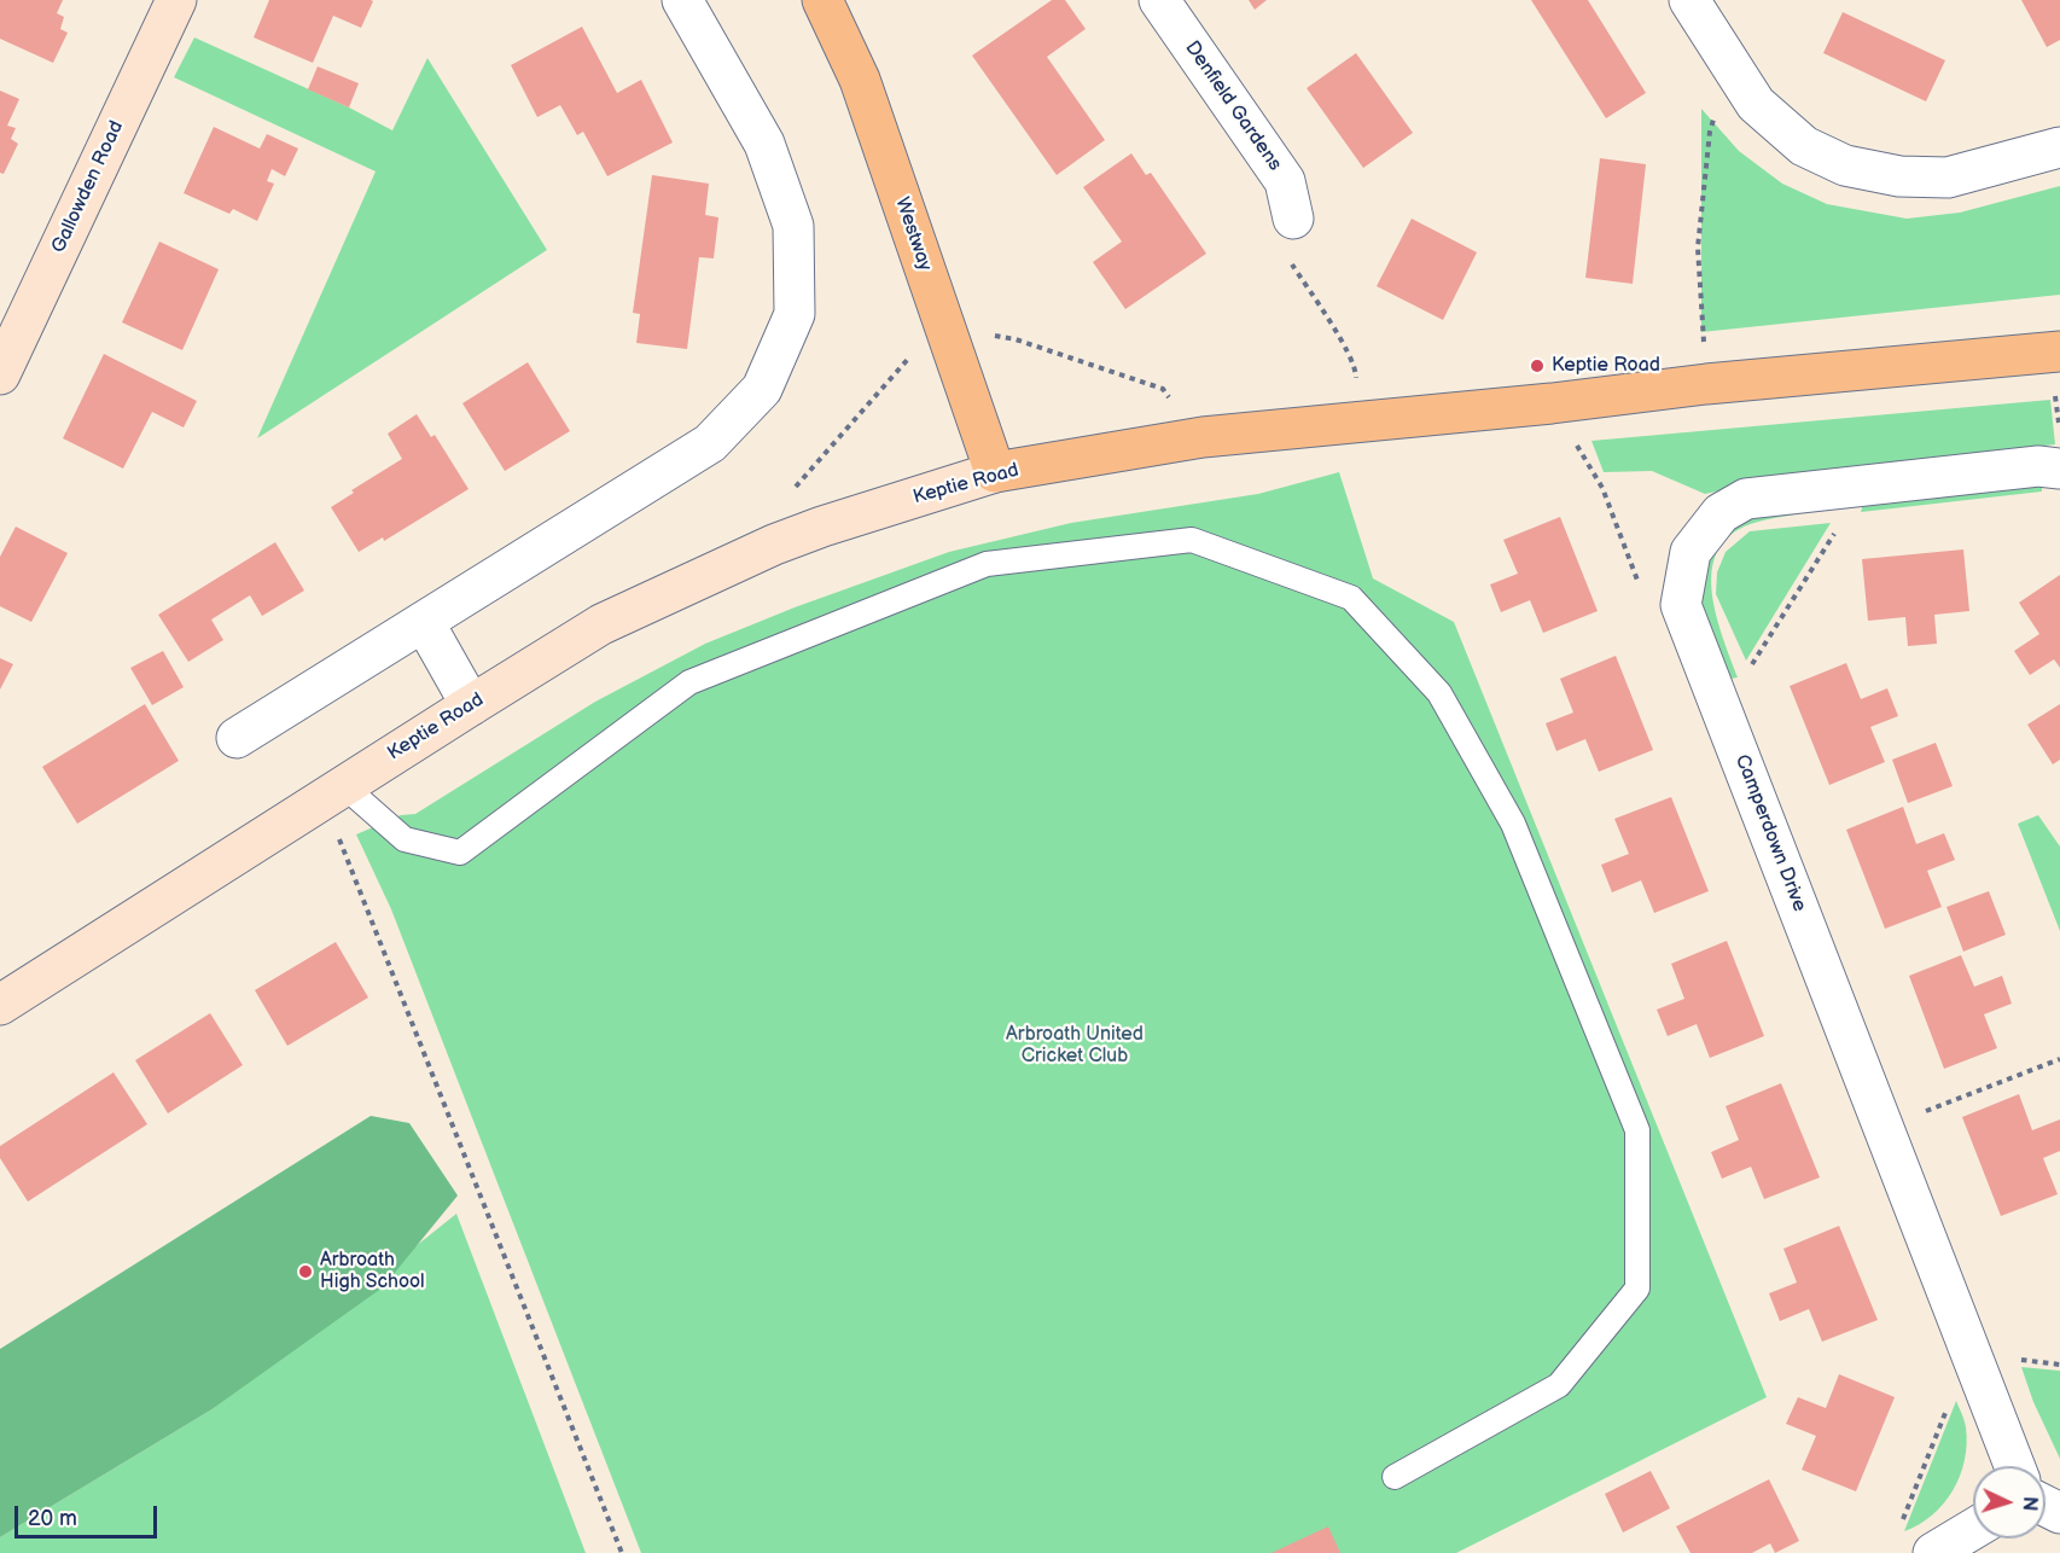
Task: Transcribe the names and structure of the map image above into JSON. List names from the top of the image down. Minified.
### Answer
{"streets":{"main road":["Gallowden Road","Westway","Keptie Road"],"street":["Denfield Gardens","Camperdown Drive"]},"crossings":[["Westway","Keptie Road"]],"parks":["Arbroath United Cricket Club"],"places":["Keptie Road","Arbroath High School"],"scale_bar":"20 m","north":"right"}
